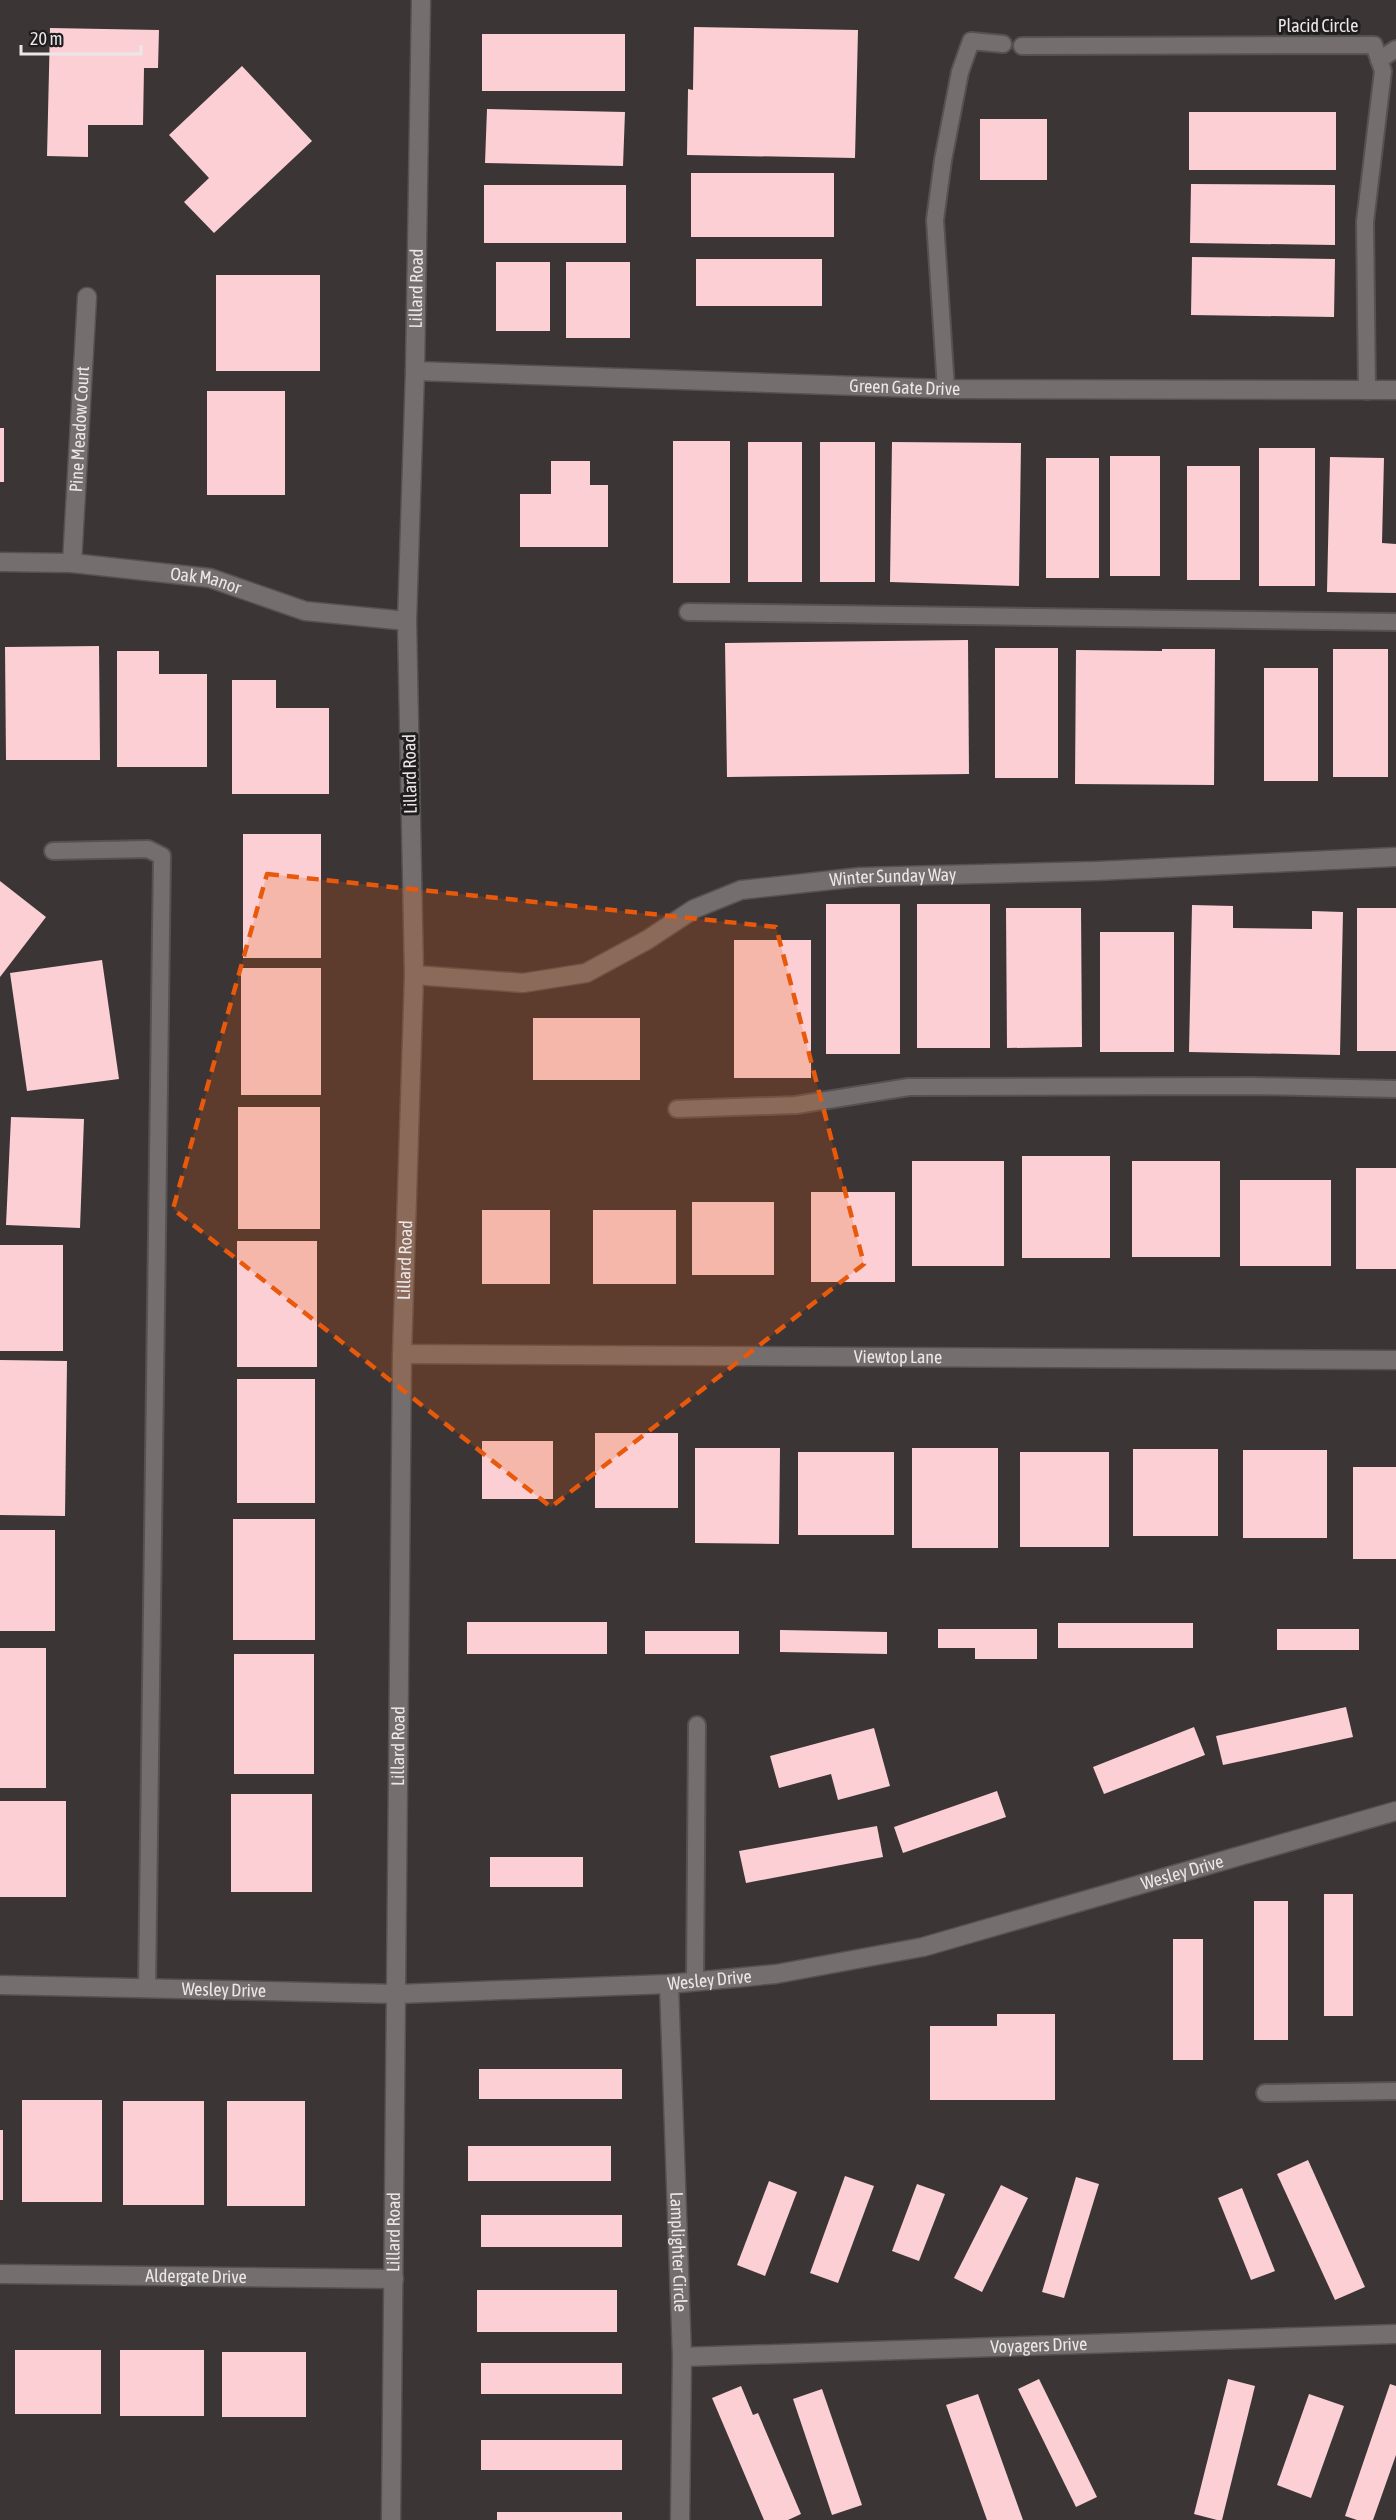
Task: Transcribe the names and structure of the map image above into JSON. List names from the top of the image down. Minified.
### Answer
{"streets":{"street":["Lillard Road","Green Gate Drive","Pine Meadow Court","Oak Manor","Winter Sunday Way","Viewtop Lane","Wesley Drive","Lamplighter Circle","Aldergate Drive","Voyagers Drive"],"lane":["Placid Circle"]},"crossings":[["Lillard Road","Green Gate Drive"],["Lillard Road","Oak Manor"],["Lillard Road","Winter Sunday Way"],["Lillard Road","Viewtop Lane"],["Lillard Road","Wesley Drive"],["Lillard Road","Aldergate Drive"],["Pine Meadow Court","Oak Manor"],["Wesley Drive","Lamplighter Circle"],["Lamplighter Circle","Voyagers Drive"]],"scale_bar":"20 m"}
